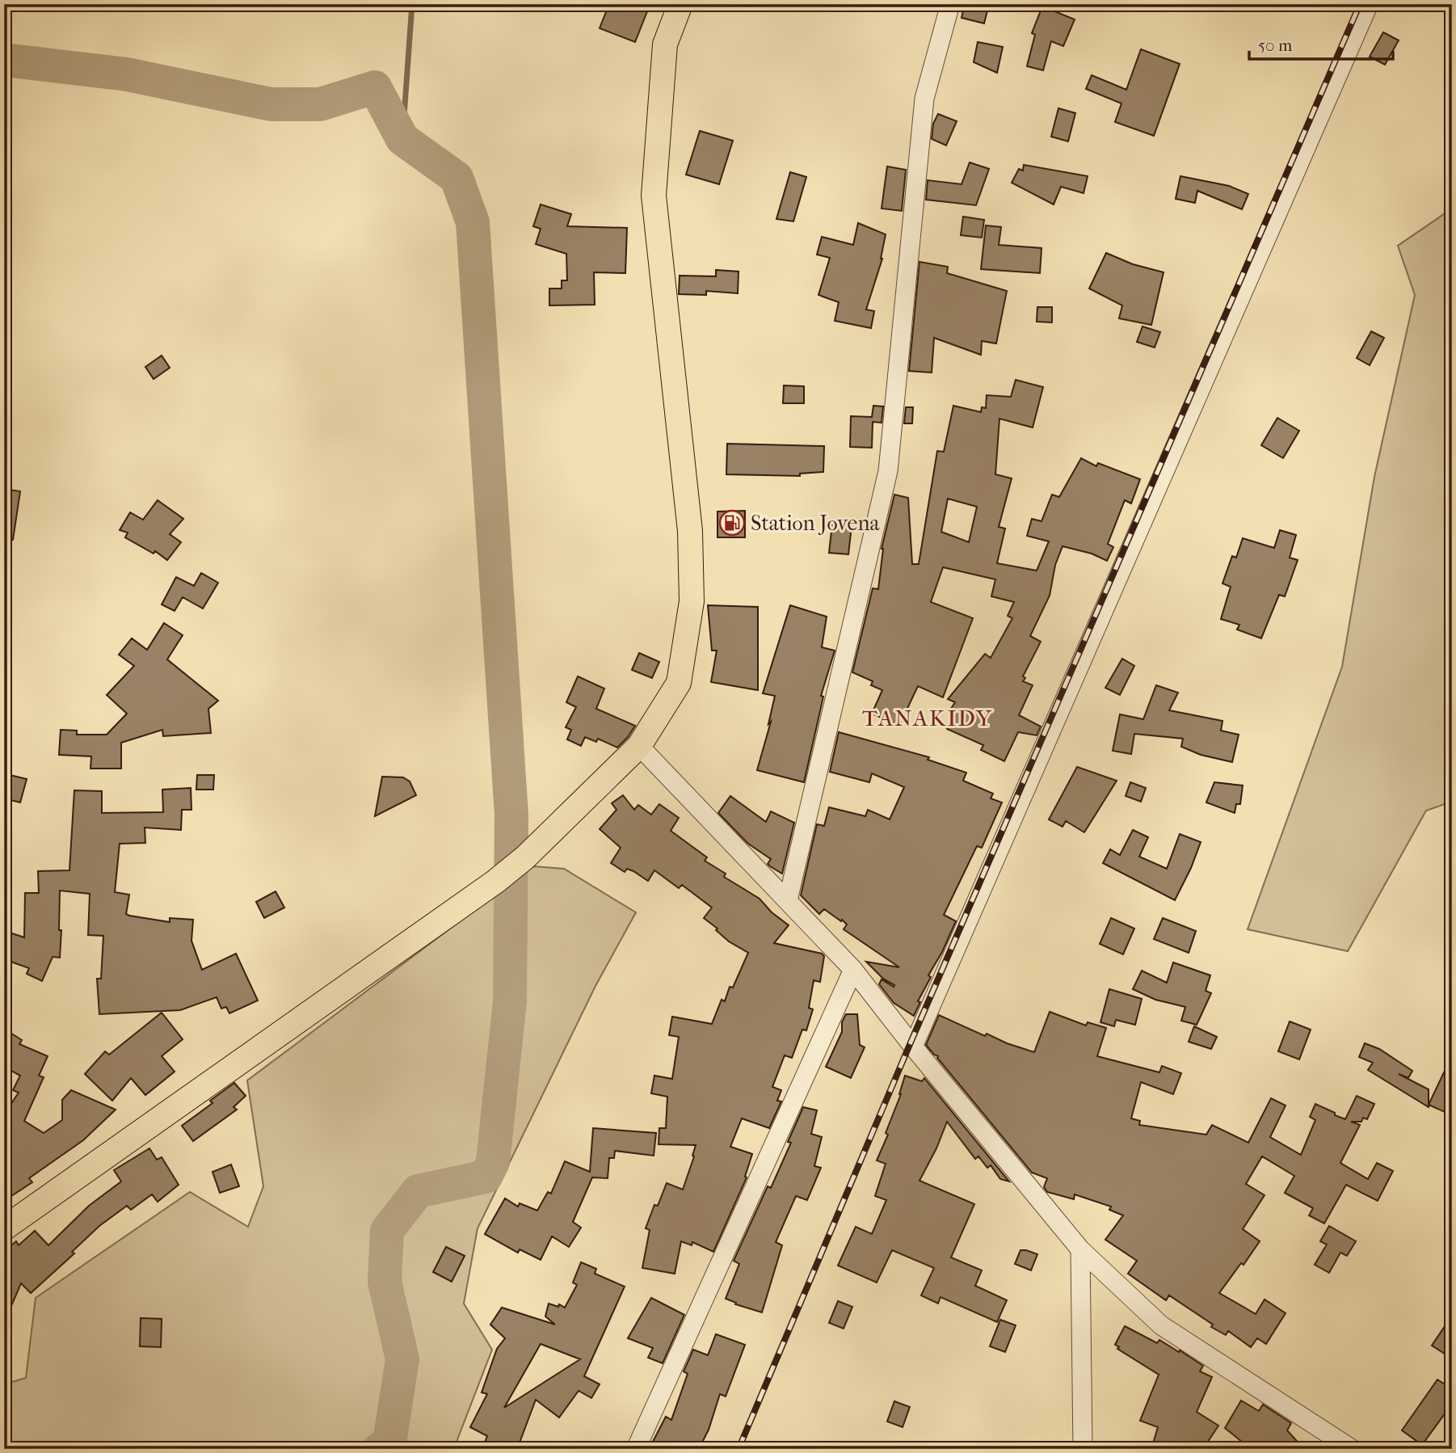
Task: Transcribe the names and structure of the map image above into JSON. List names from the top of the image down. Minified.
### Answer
{"districts":["TANAKIDY"],"places":{"fuel station":["Station Jovena"]},"scale_bar":"50 m"}
